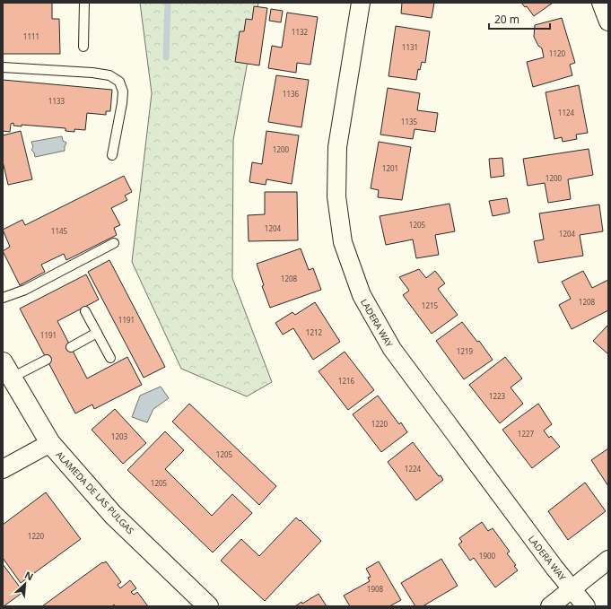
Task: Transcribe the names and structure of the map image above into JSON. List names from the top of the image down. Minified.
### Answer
{"streets":{"main road":["ALAMEDA DE LAS PULGAS"],"street":["LADERA WAY"]},"house_numbers":["1132","1111","1131","1120","1136","1133","1124","1135","1200","1201","1200","1205","1204","1145","1204","1208","1208","1215","1191","1212","1191","1219","1216","1223","1220","1227","1203","1205","1224","1205","1220","1900","1908"],"scale_bar":"20 m","north":"top right"}
